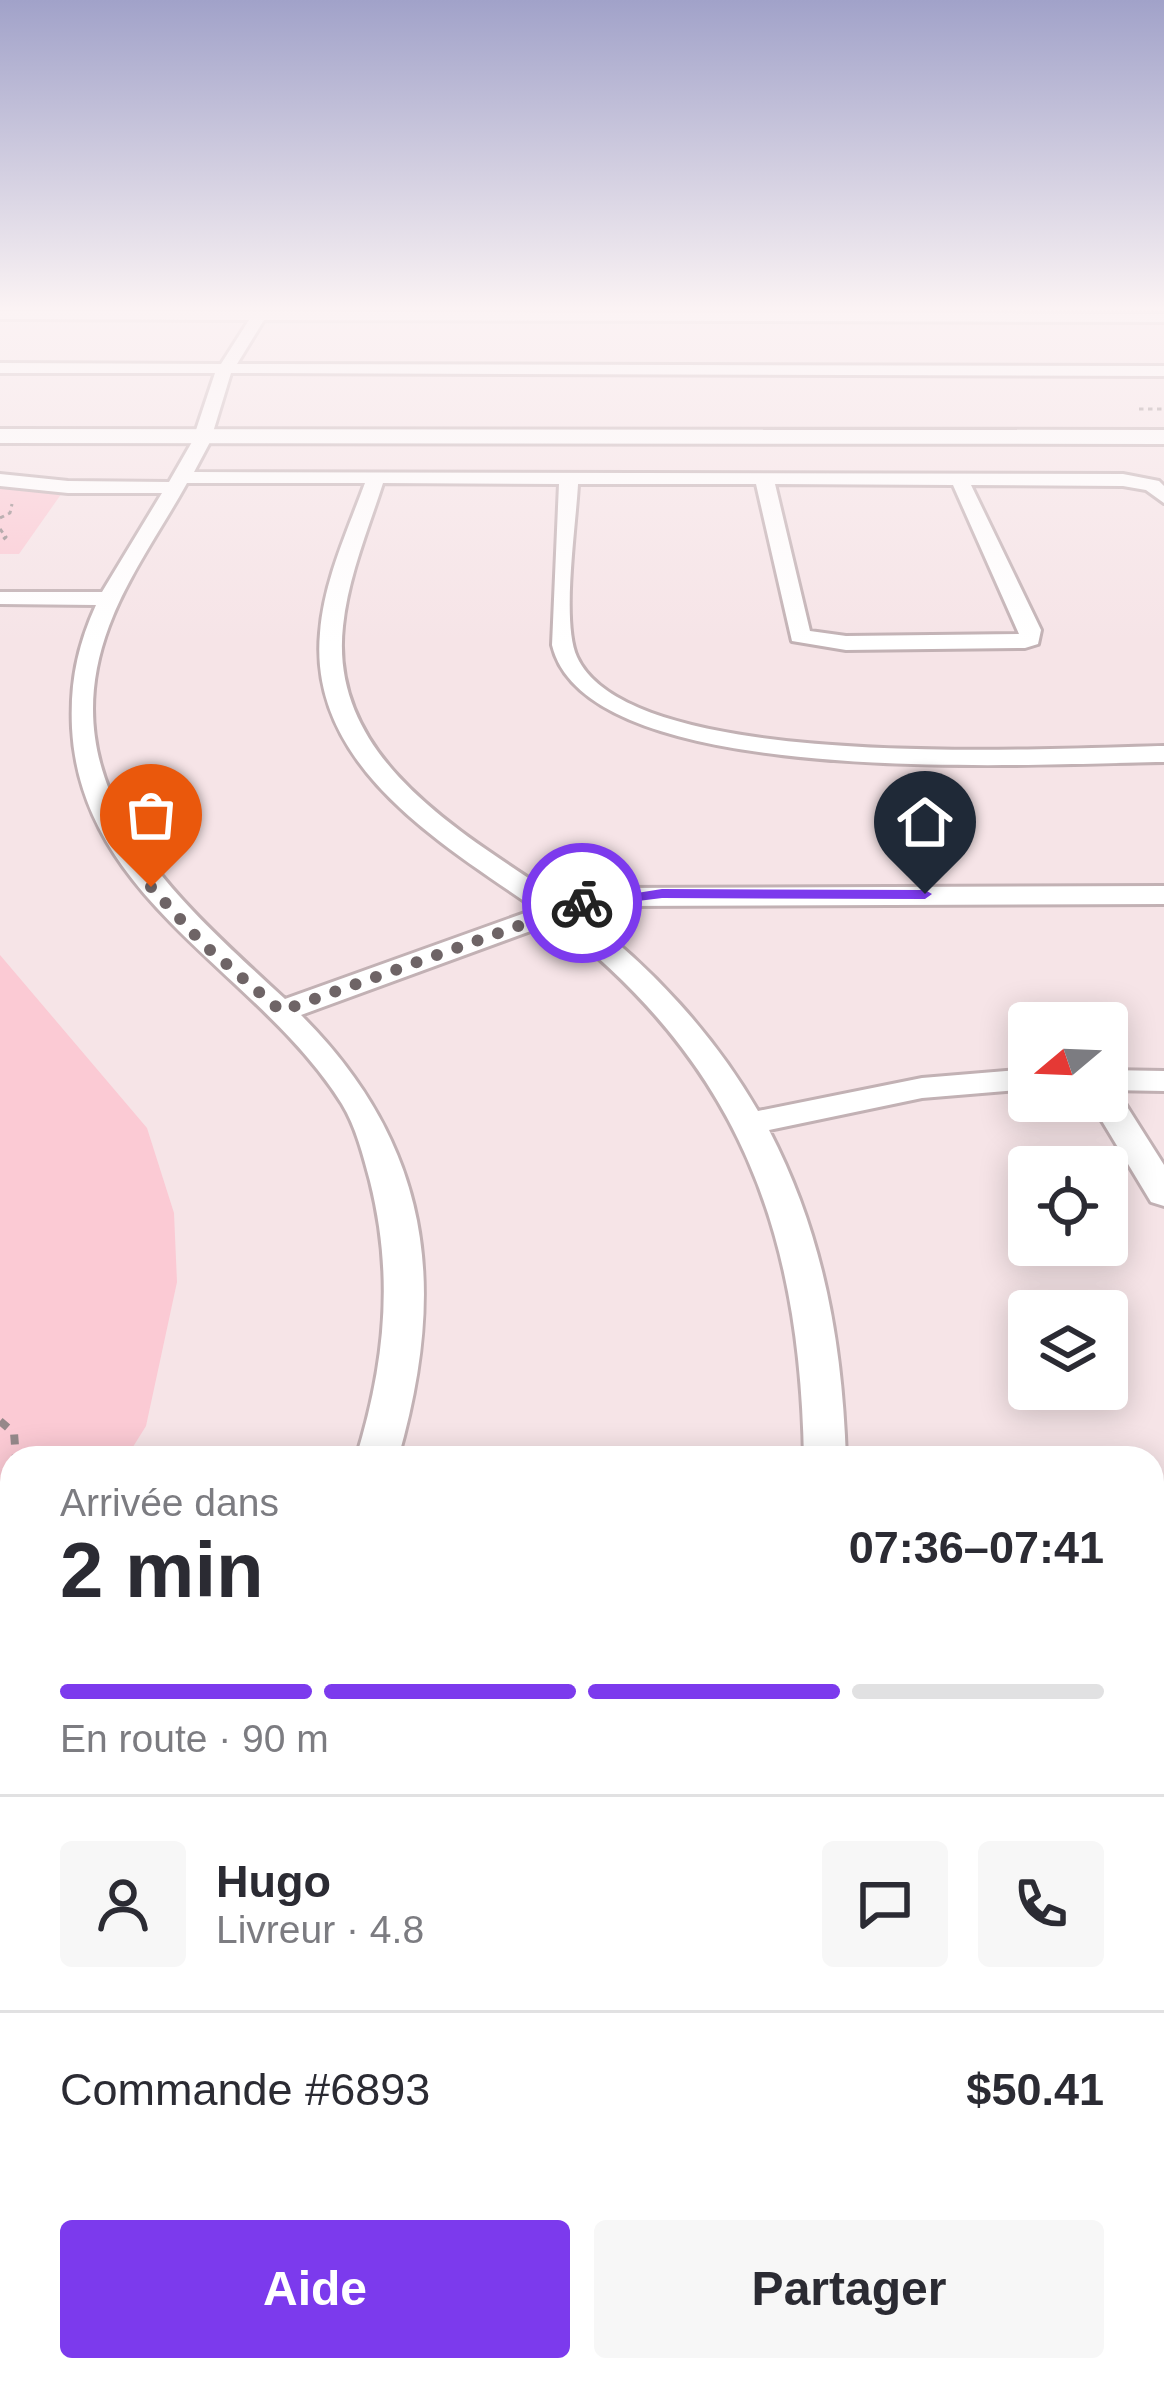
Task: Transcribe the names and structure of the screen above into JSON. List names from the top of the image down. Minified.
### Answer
{"north":"left","page":{"heading":["2 min","Arrivée dans","07:36–07:41"],"panel":["Hugo","Livreur · 4.8","Commande #6893","$50.41"],"bar":"En route · 90 m","buttons":["Aide","Partager"]}}
